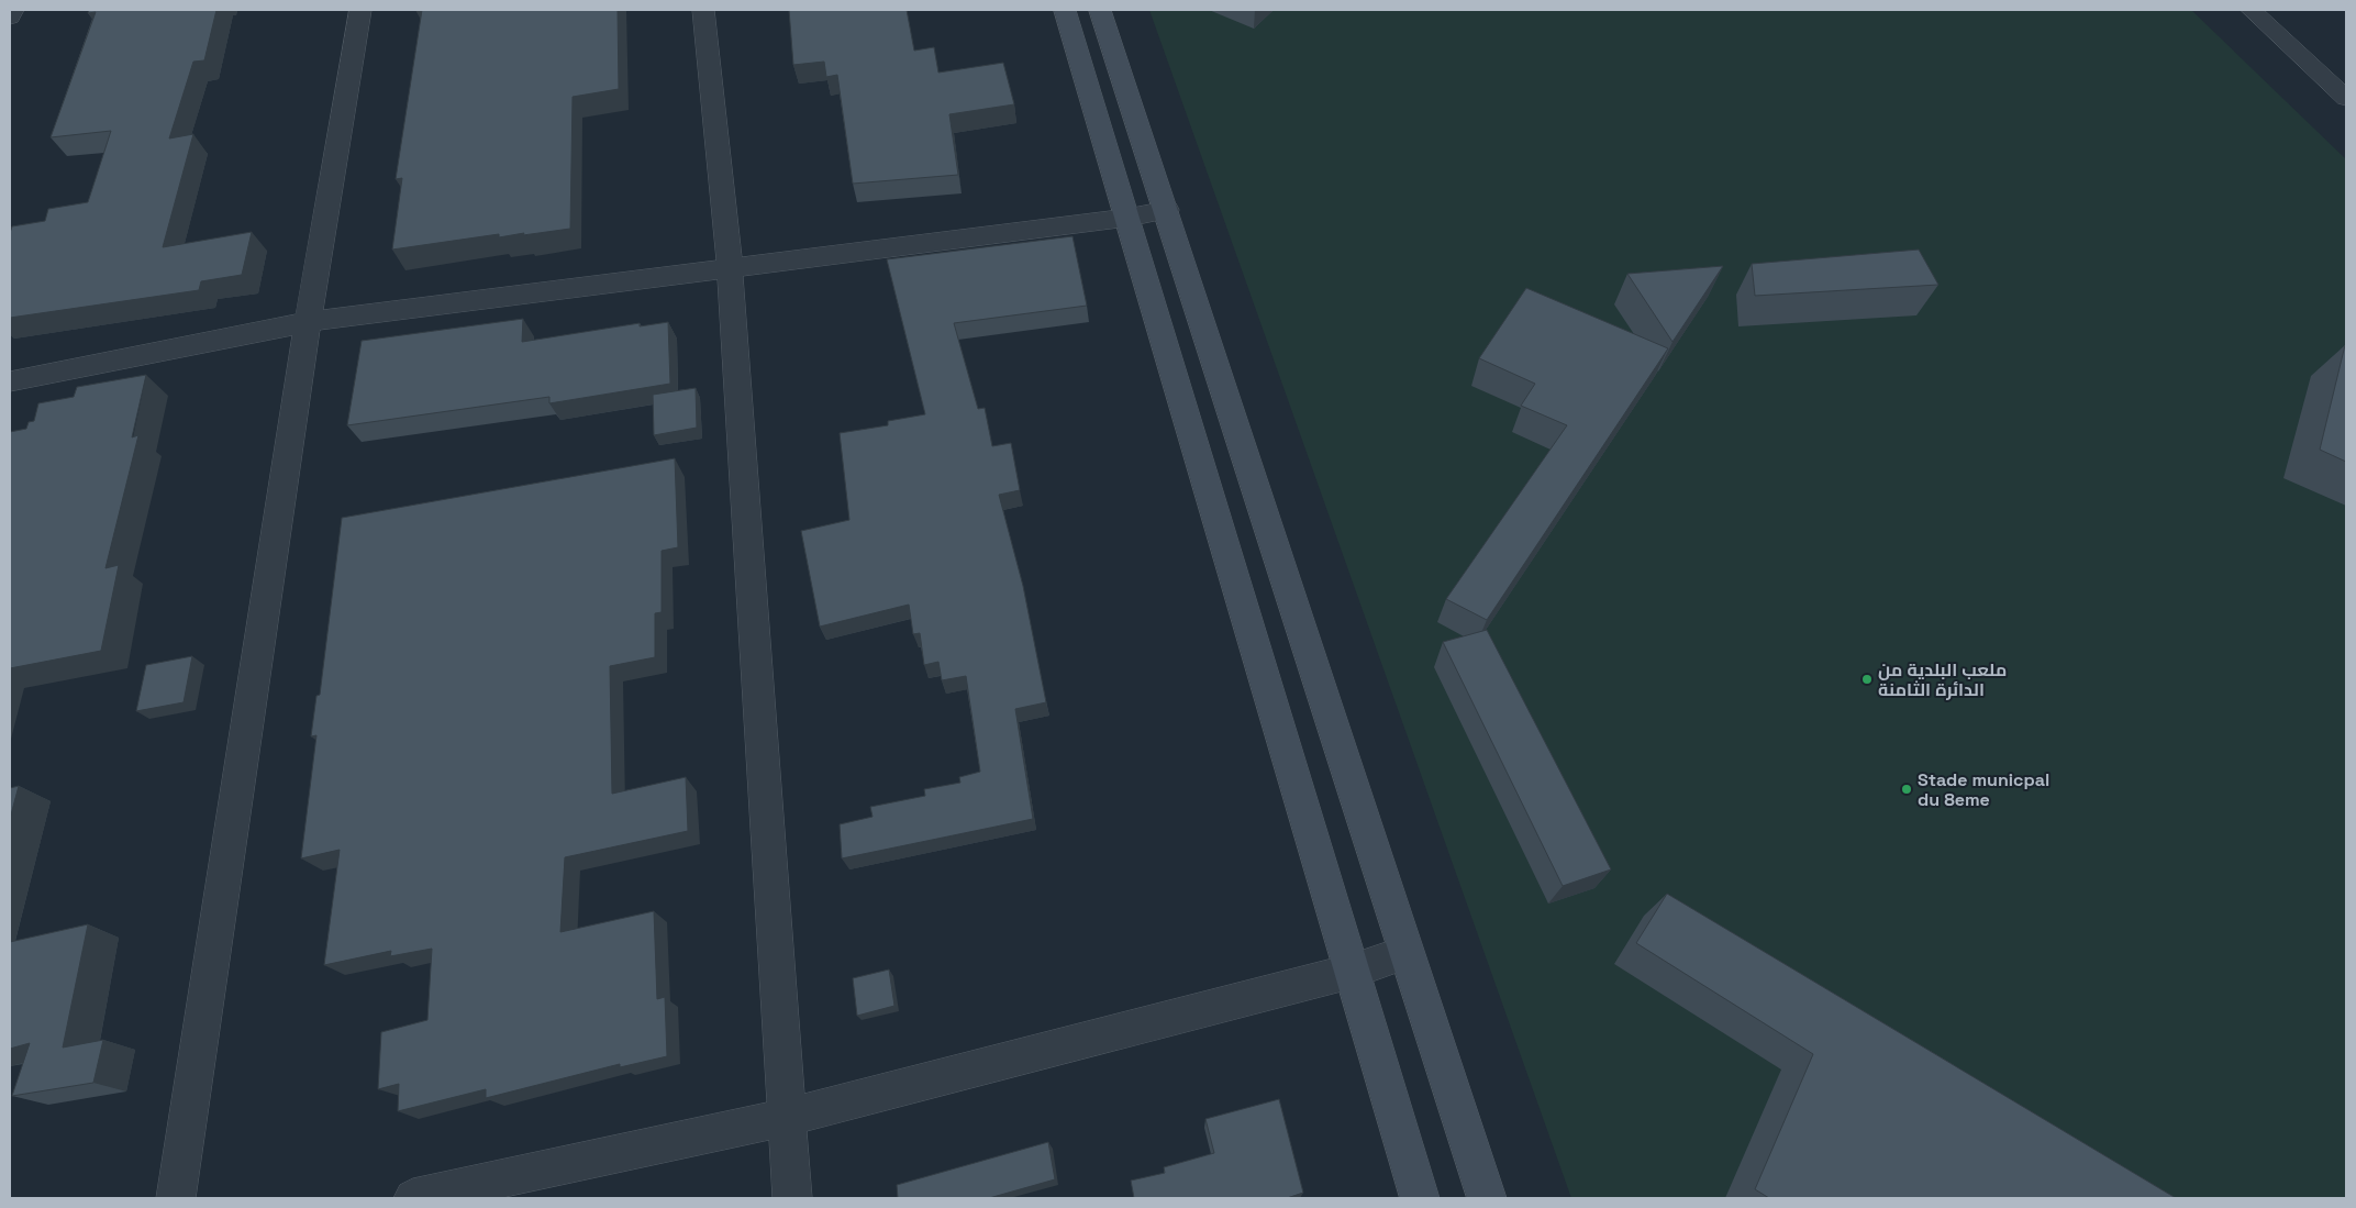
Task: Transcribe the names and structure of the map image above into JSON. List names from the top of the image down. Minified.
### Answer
{"places":["ملعب البلدية من الدائرة الثامنة","Stade municpal du 8eme"]}
